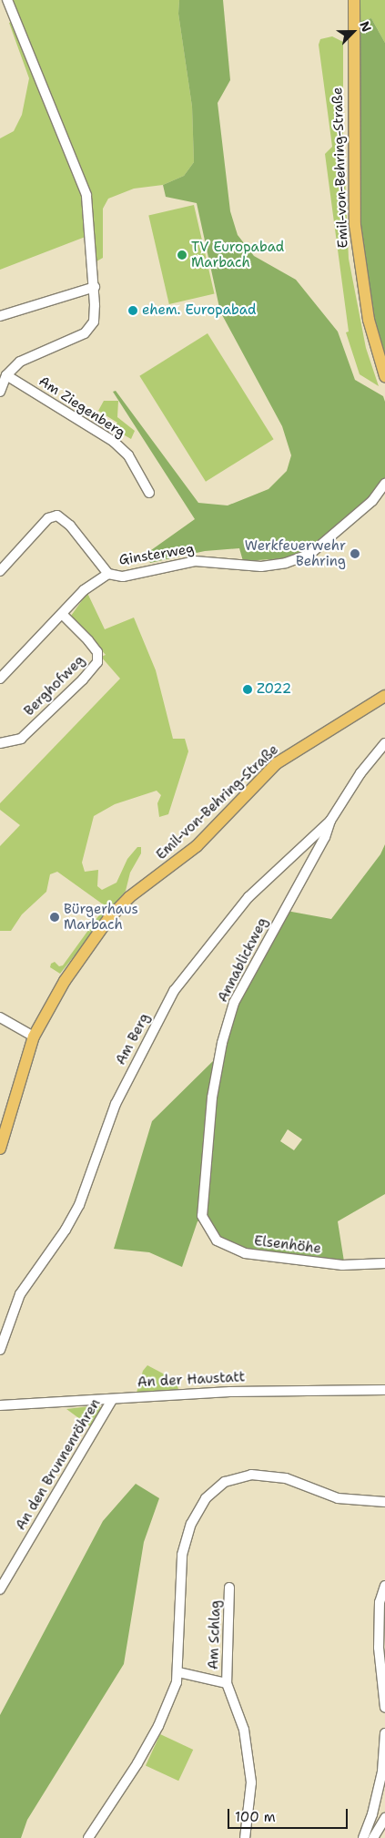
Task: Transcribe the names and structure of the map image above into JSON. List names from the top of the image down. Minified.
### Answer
{"streets":{"main road":["Emil-von-Behring-Straße"],"street":["Am Ziegenberg","Ginsterweg","Berghofweg","Annablickweg","Am Berg","Elsenhöhe","An der Haustatt","An den Brunnenröhren","Am Schlag"]},"crossings":[["Ginsterweg","Berghofweg"],["Annablickweg","Am Berg"],["Annablickweg","Elsenhöhe"],["An der Haustatt","An den Brunnenröhren"]],"places":["TV Europabad Marbach","ehem. Europabad","Werkfeuerwehr Behring","Z022","Bürgerhaus Marbach"],"scale_bar":"100 m","north":"top right"}
